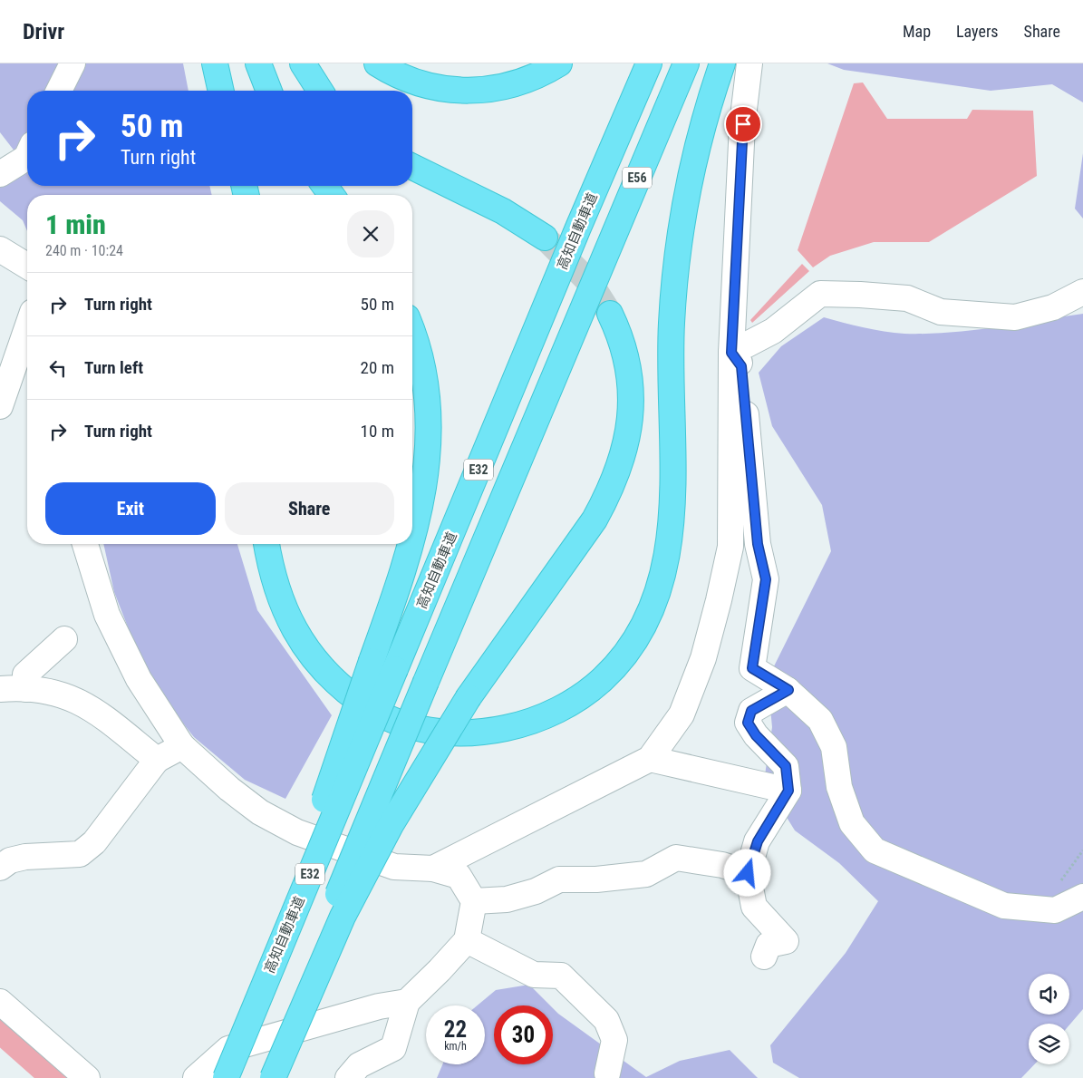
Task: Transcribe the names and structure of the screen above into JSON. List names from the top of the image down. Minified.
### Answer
{"streets":{"highway":["E56","高知自動車道","E32"]},"crossings":[["E56","E32"]],"page":{"header":"Drivr","nav":["Map","Layers","Share"],"turn":["50 m","Turn right"],"heading":["1 min","240 m · 10:24"],"list":[{"name":"Turn right","value":"50 m"},{"name":"Turn left","value":"20 m"},{"name":"Turn right","value":"10 m"}],"buttons":["Exit","Share"],"speed":"22 km/h","limit":"30"}}
